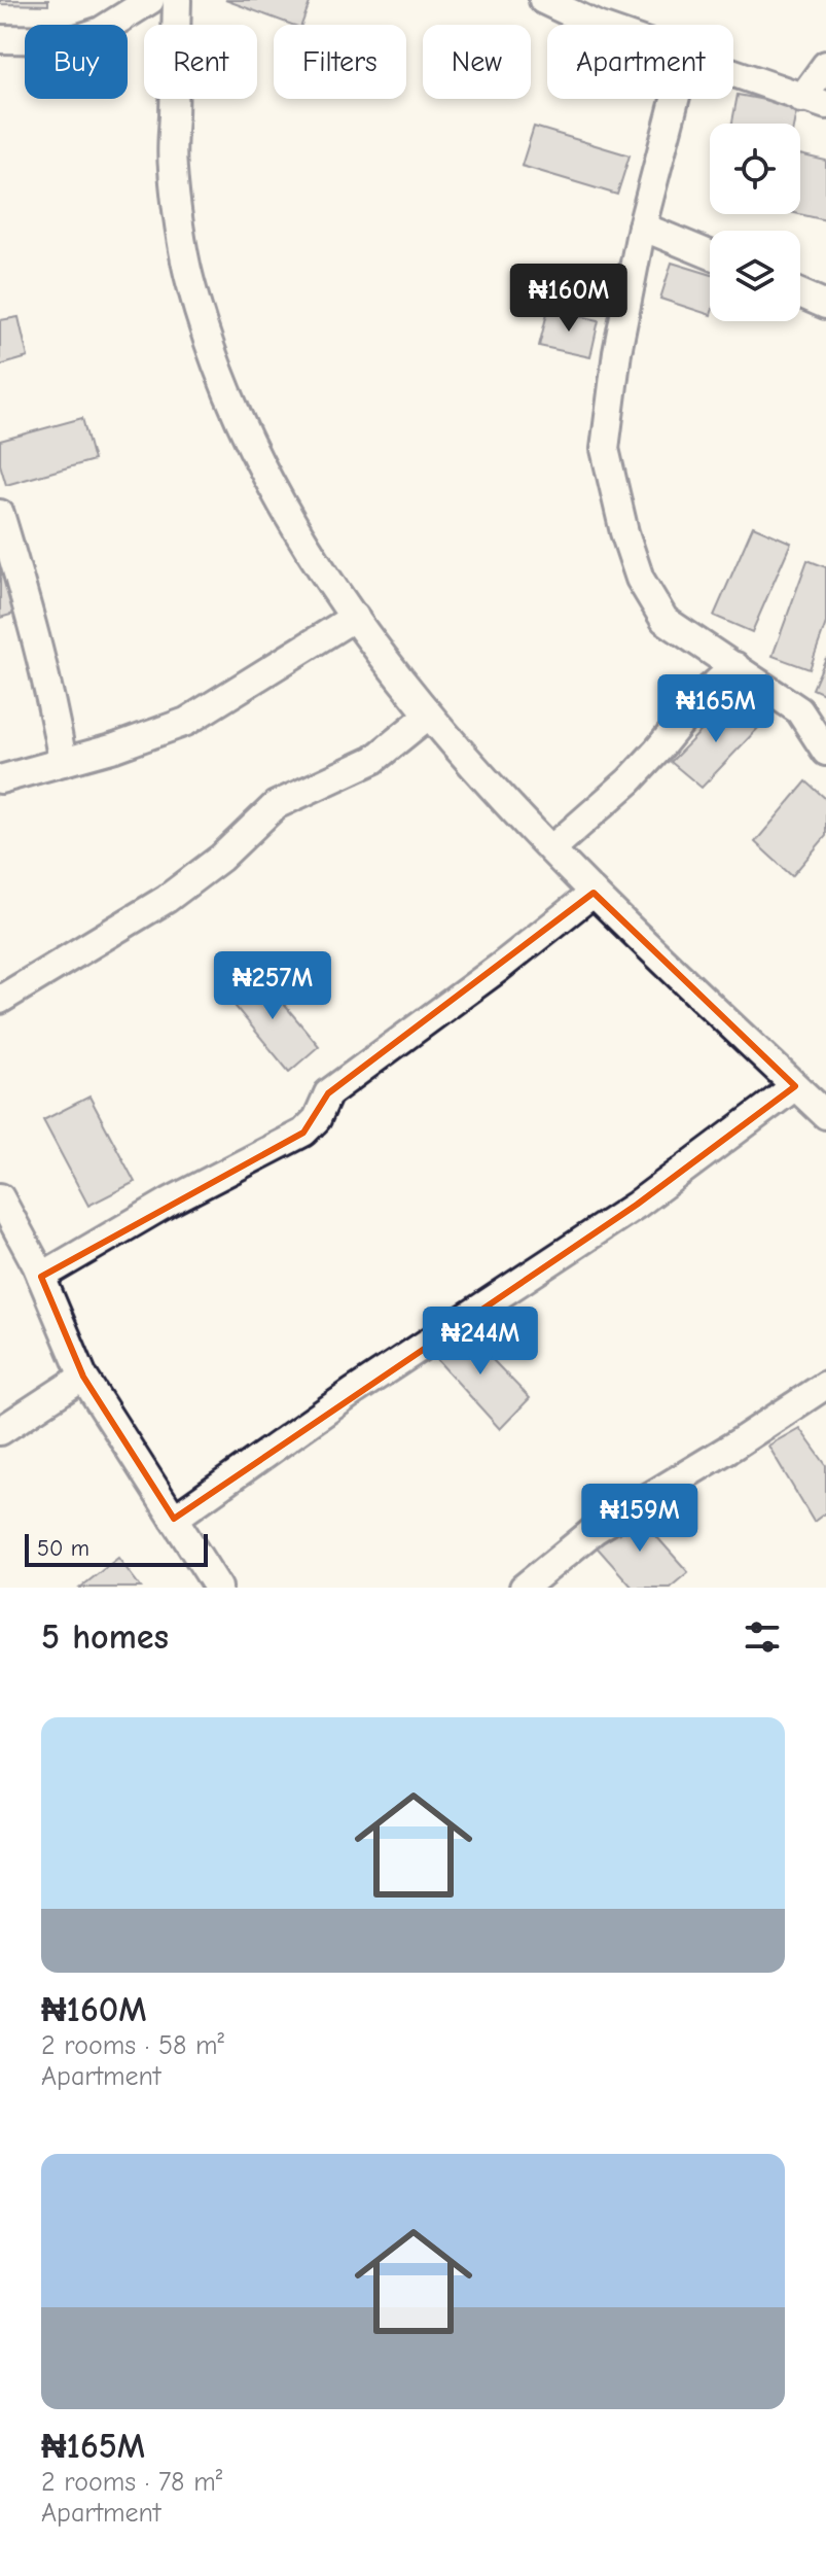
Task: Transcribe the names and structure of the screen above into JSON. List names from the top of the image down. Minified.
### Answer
{"scale_bar":"50 m","page":{"chip":["Buy","Rent","Filters","New","Apartment"],"price":["₦160M","₦165M","₦257M","₦244M","₦159M"],"scale":"50 m","heading":"5 homes","list":[{"name":"₦160M","note":"2 rooms · 58 m² · Apartment"},{"name":"₦165M","note":"2 rooms · 78 m² · Apartment"}]}}
